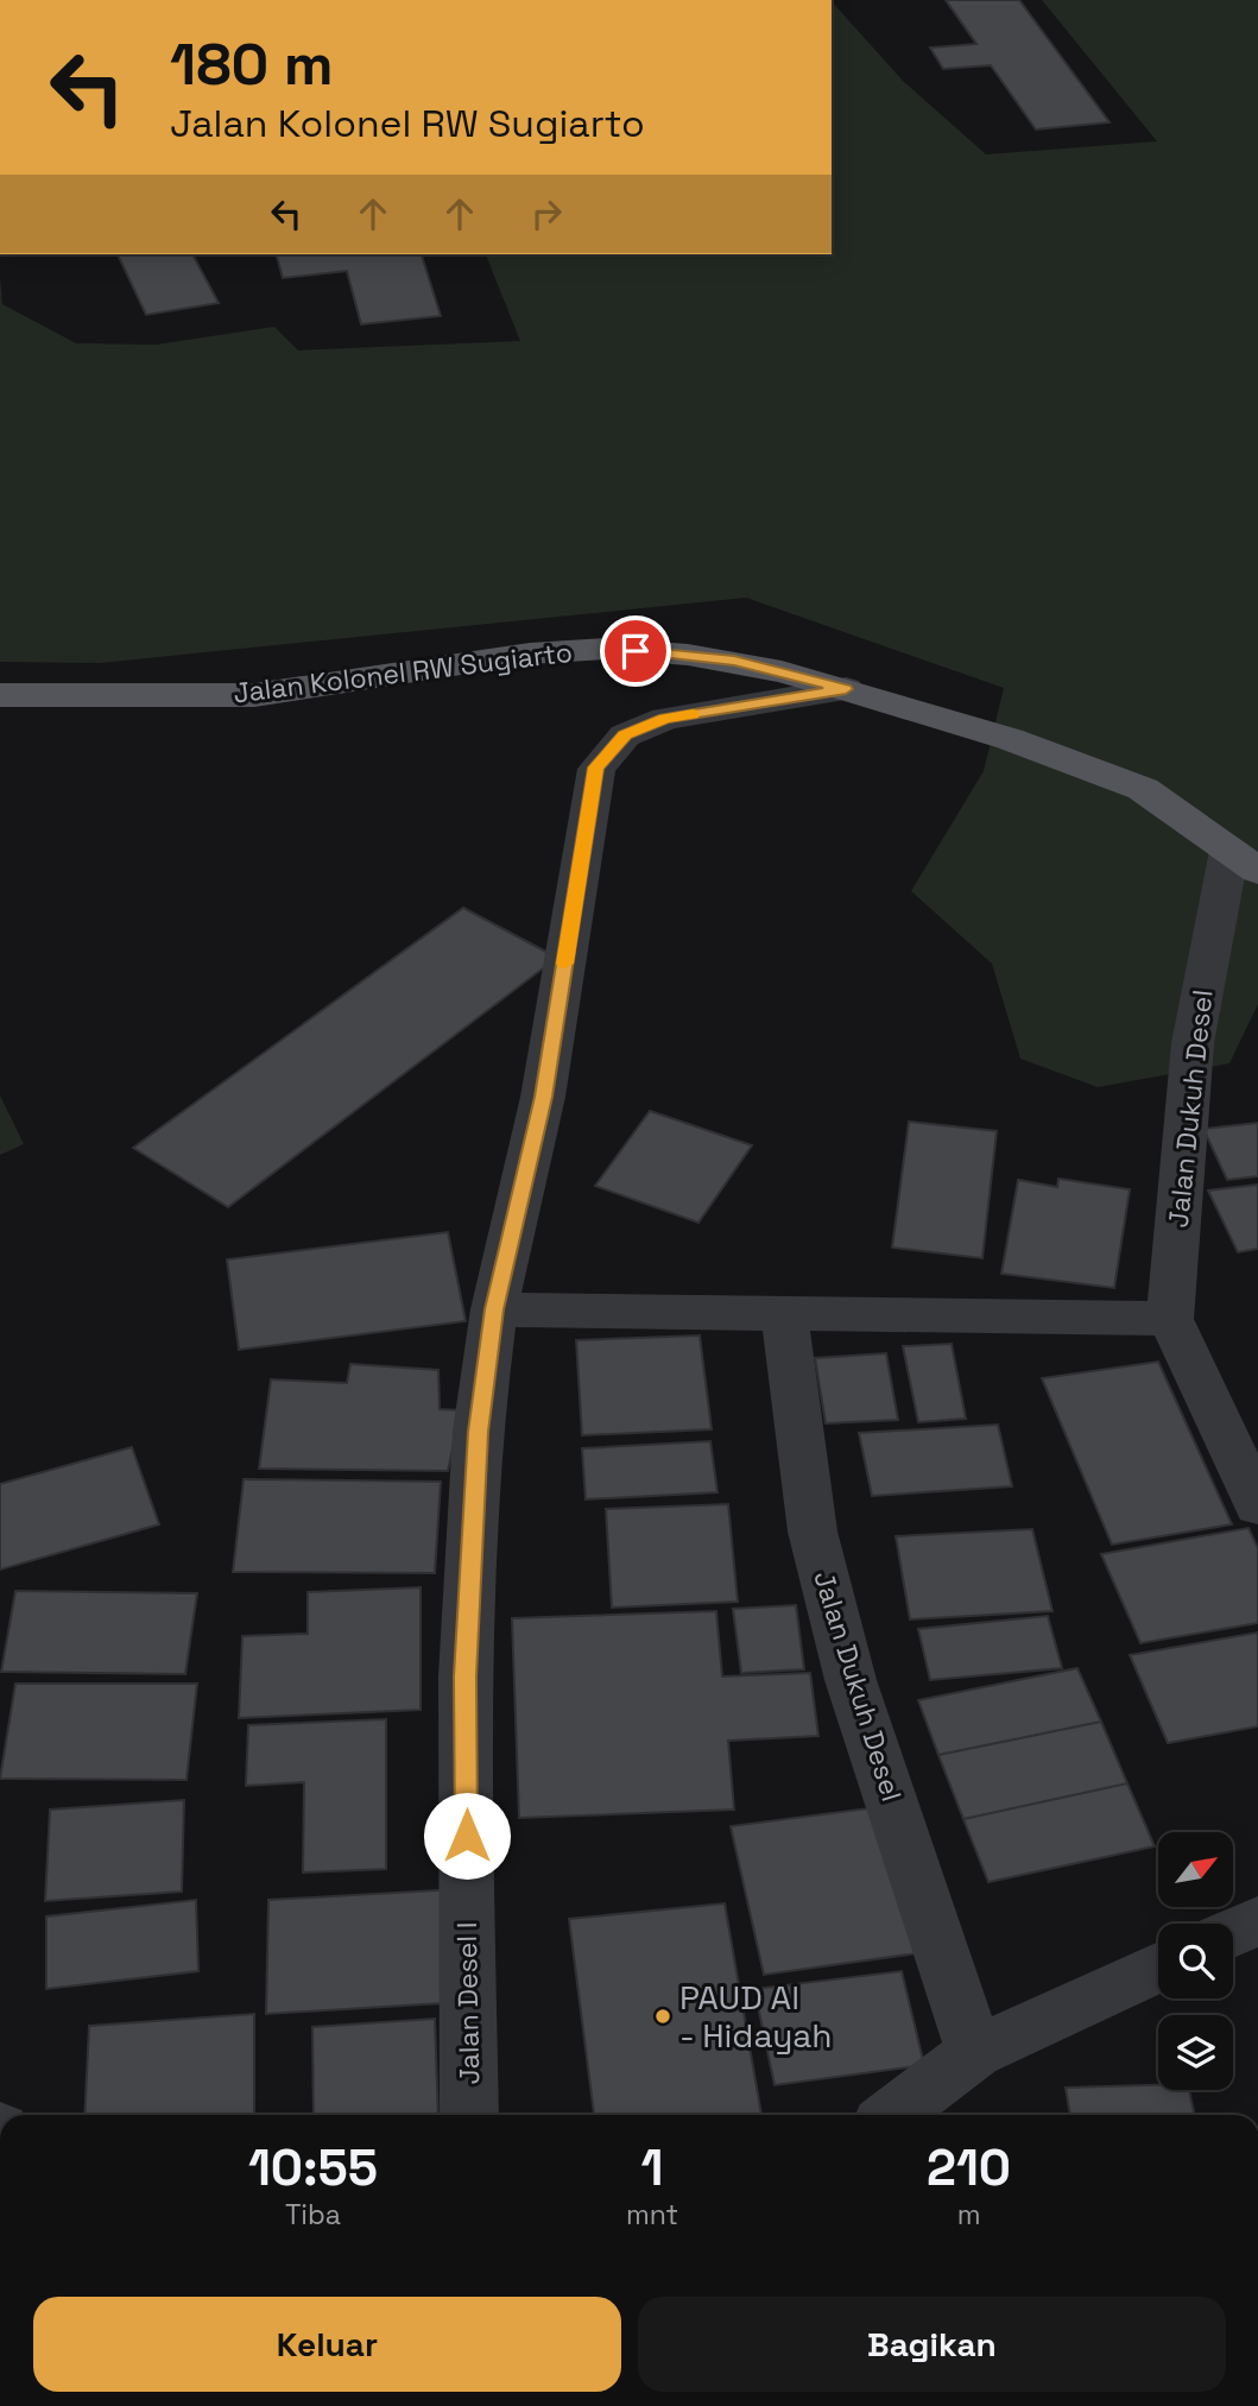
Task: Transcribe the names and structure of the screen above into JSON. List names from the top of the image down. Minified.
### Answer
{"streets":{"main road":["Jalan Kolonel RW Sugiarto"],"street":["Jalan Dukuh Desel","Jalan Desel I"]},"crossings":[["Jalan Kolonel RW Sugiarto","Jalan Dukuh Desel"],["Jalan Kolonel RW Sugiarto","Jalan Desel I"]],"places":["PAUD Al - Hidayah"],"north":"top right","page":{"turn":["180 m","Jalan Kolonel RW Sugiarto"],"eta":["10:55","Tiba","1","mnt","210","m"],"buttons":["Keluar","Bagikan"]}}
